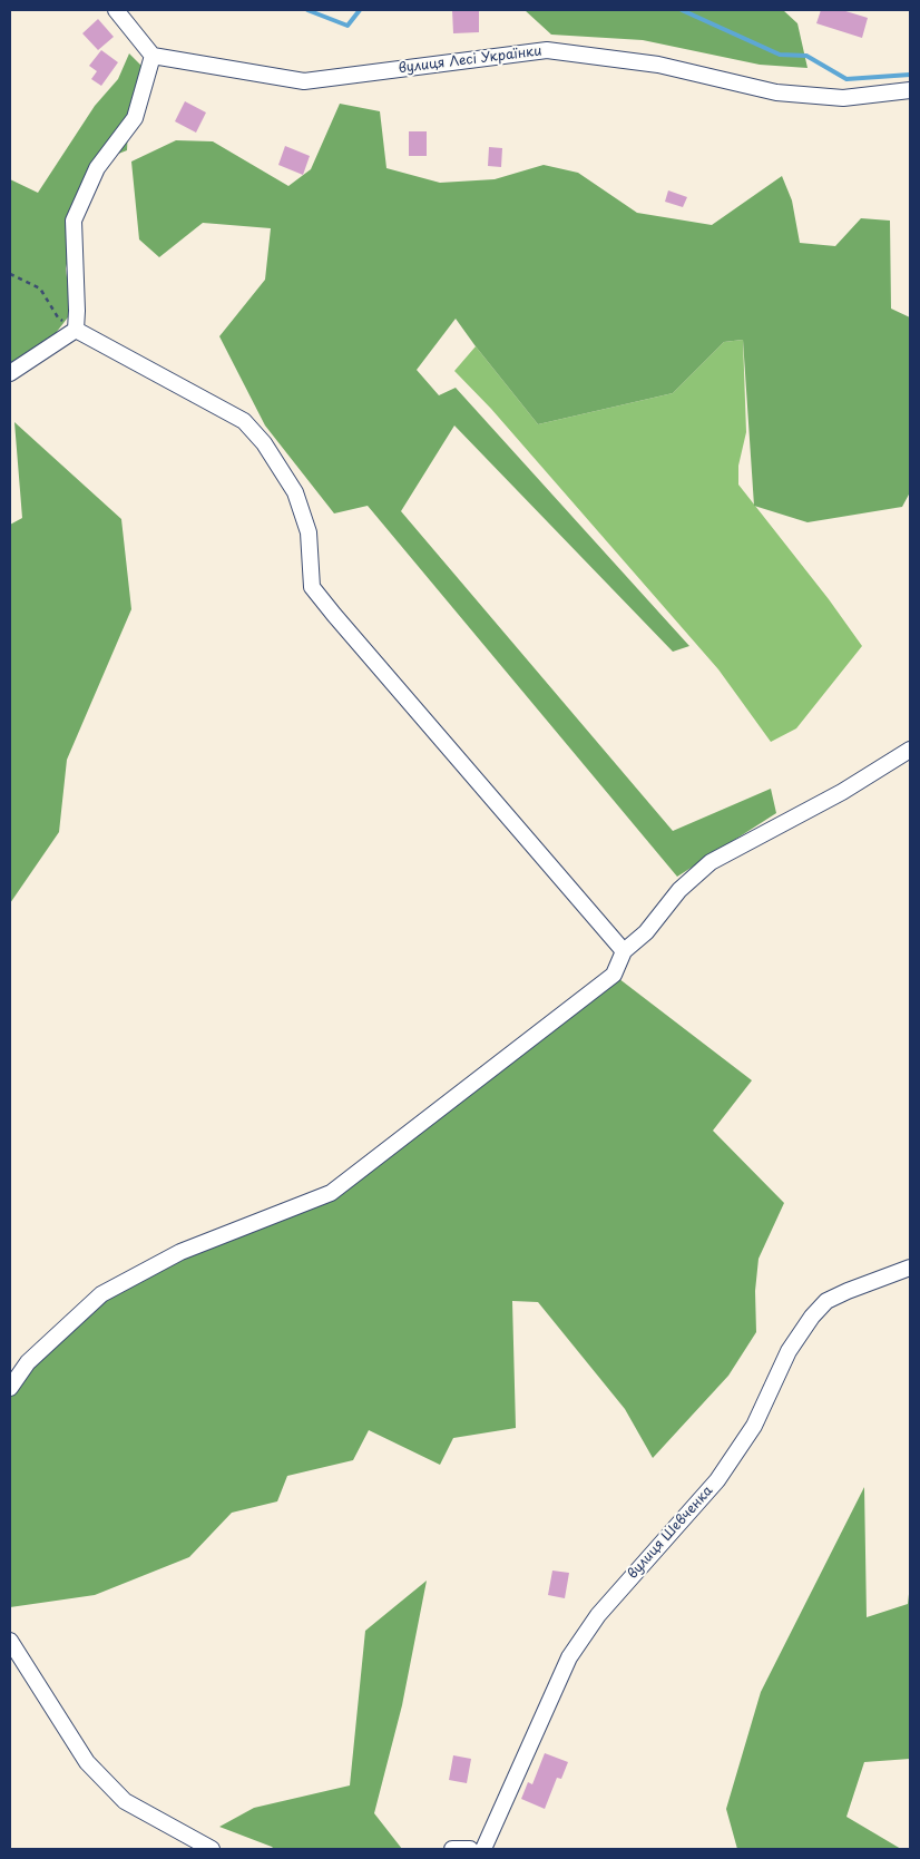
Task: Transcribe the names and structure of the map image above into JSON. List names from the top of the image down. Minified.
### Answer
{"streets":{"street":["вулиця Лесі Українки","вулиця Шевченка"]}}
